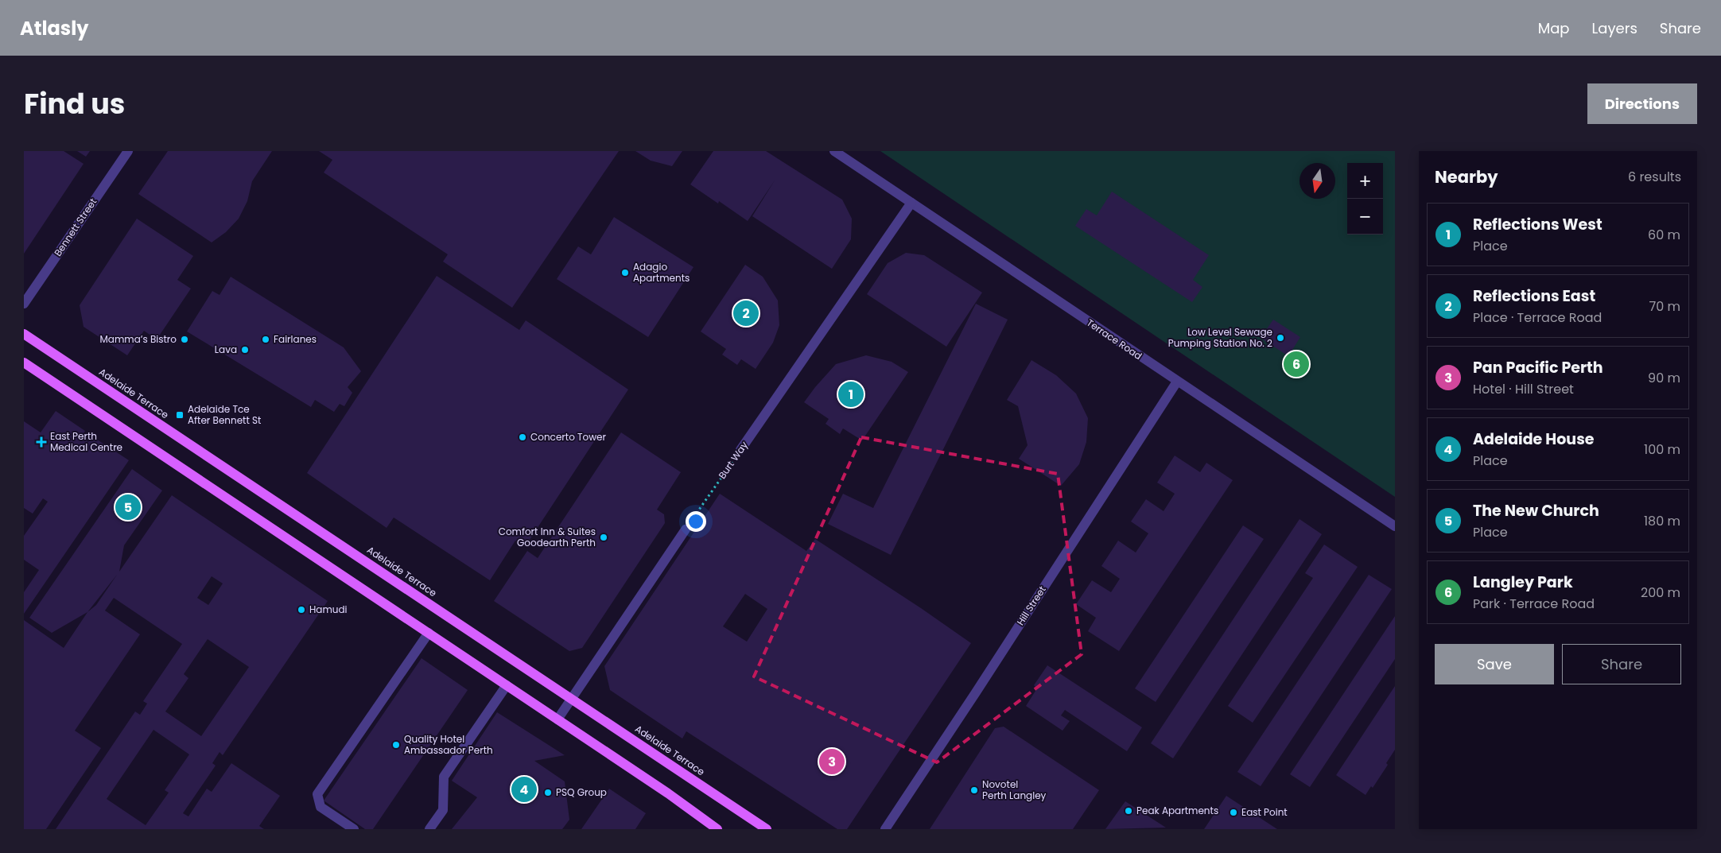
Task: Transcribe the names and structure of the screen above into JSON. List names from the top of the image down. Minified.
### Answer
{"streets":{"main road":["Adelaide Terrace"],"street":["Bennett Street","Terrace Road","Burt Way","Hill Street"]},"crossings":[["Terrace Road","Burt Way"],["Terrace Road","Hill Street"]],"places":{"other":["Adagio Apartments","Low Level Sewage Pumping Station No. 2","Mamma‘s Bistro","Fairlanes","Lava","Concerto Tower","Comfort Inn & Suites Goodearth Perth","Hamudi","Quality Hotel Ambassador Perth","Novotel Perth Langley","PSQ Group","Peak Apartments","East Point"],"transit":["Adelaide Tce After Bennett St"],"health":["East Perth Medical Centre"]},"north":"bottom","page":{"header":"Atlasly","nav":["Map","Layers","Share"],"title":"Find us","buttons":["Directions",["Save","Share"]],"heading":["Nearby","6 results"],"map_buttons":["+","−"],"list":[{"mark":"1","name":"Reflections West","note":"Place","value":"60 m"},{"mark":"2","name":"Reflections East","note":"Place · Terrace Road","value":"70 m"},{"mark":"3","name":"Pan Pacific Perth","note":"Hotel · Hill Street","value":"90 m"},{"mark":"4","name":"Adelaide House","note":"Place","value":"100 m"},{"mark":"5","name":"The New Church","note":"Place","value":"180 m"},{"mark":"6","name":"Langley Park","note":"Park · Terrace Road","value":"200 m"}],"pins":["2","6","1","5","3","4"]}}
